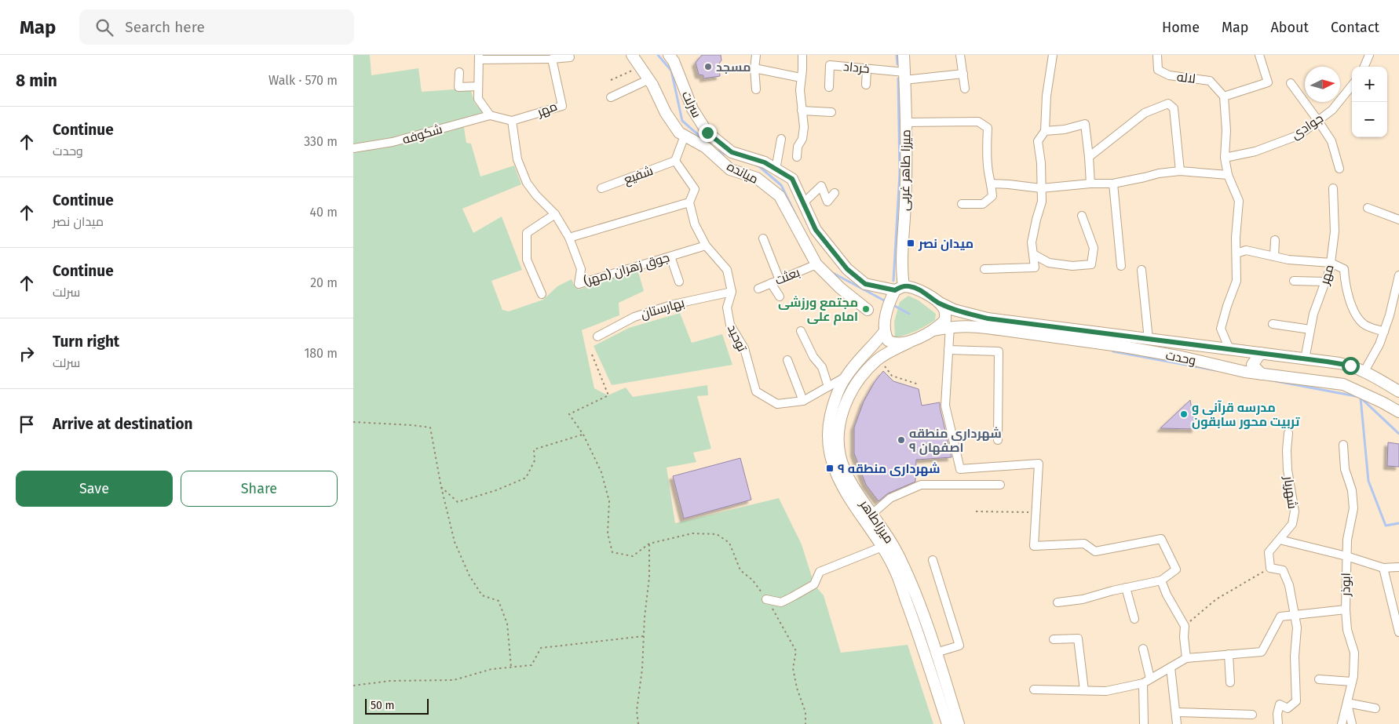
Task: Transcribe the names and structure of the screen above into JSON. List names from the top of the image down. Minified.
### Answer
{"streets":{"main road":["سرلت","میرزا طاهر غربی","میانده","وحدت","میرزاطاهر"],"street":["خرداد","لاله","مهر","جوادی","شکوفه","شفیع","جوق زهران (مهر)","بعثت","بهارستان","توحید","شهریار","ابوذر"]},"crossings":[["خرداد","میرزا طاهر غربی"],["سرلت","میرزا طاهر غربی"],["سرلت","میانده"],["سرلت","وحدت"],["سرلت","میرزاطاهر"],["مهر","جوق زهران (مهر)"],["مهر","وحدت"],["میرزا طاهر غربی","وحدت"],["میرزا طاهر غربی","میرزاطاهر"],["میانده","بعثت"],["شفیع","توحید"],["جوق زهران (مهر)","توحید"],["بهارستان","توحید"],["توحید","میرزاطاهر"],["وحدت","میرزاطاهر"]],"places":{"other":["مسجد","مجتمع ورزشی امام علی","مدرسه قرآنی و تربیت محور سابقون","شهرداری منطقه ۹ اصفهان"],"transit":["میدان نصر","شهرداری منطقه ۹"]},"scale_bar":"50 m","north":"right","page":{"header":"Map","search":"Search here","nav":["Home","Map","About","Contact"],"heading":["8 min","Walk · 570 m"],"map_buttons":["+","−"],"list":[["Continue","وحدت","330 m"],["Continue","میدان نصر","40 m"],["Continue","سرلت","20 m"],["Turn right","سرلت","180 m"],"Arrive at destination"],"buttons":["Save","Share"],"scale":"50 m"}}
